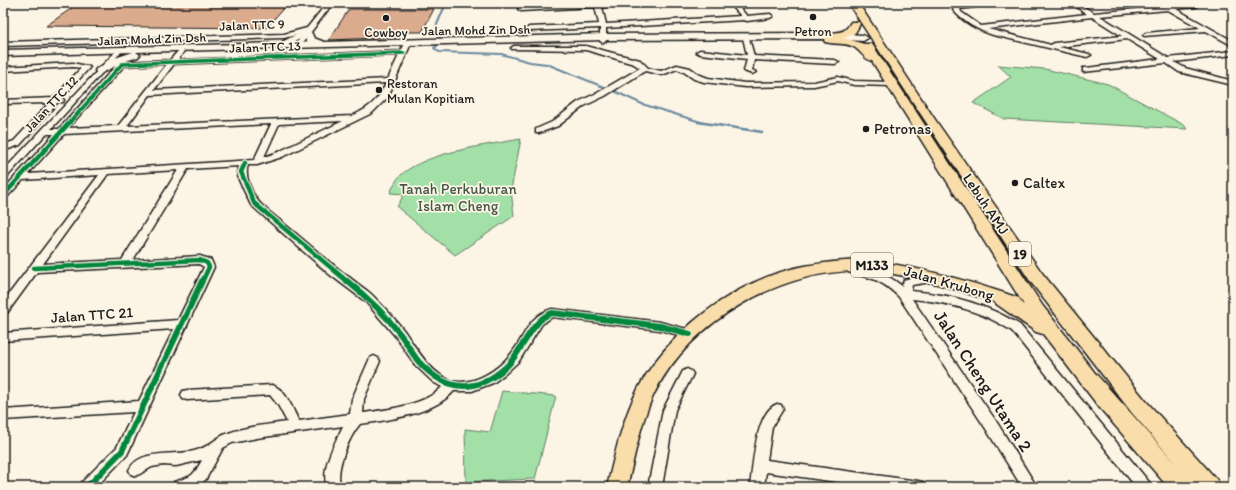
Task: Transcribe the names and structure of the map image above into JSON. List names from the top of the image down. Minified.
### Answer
{"streets":{"highway":["Lebuh AMJ","19"],"main road":["Jalan Mohd Zin Dsh","M133","Jalan Krubong"],"street":["Jalan TTC 9","Jalan TTC 13","Jalan TTC 12","Jalan TTC 21","Jalan Cheng Utama 2"]},"crossings":[["Jalan Mohd Zin Dsh","Jalan TTC 13"],["Jalan Mohd Zin Dsh","Jalan TTC 12"],["Jalan Mohd Zin Dsh","Lebuh AMJ"],["Lebuh AMJ","Jalan Krubong"],["Jalan Krubong","Jalan Cheng Utama 2"]],"parks":["Tanah Perkuburan Islam Cheng"],"places":["Petron","Cowboy","Restoran Mulan Kopitiam","Petronas","Caltex"]}
